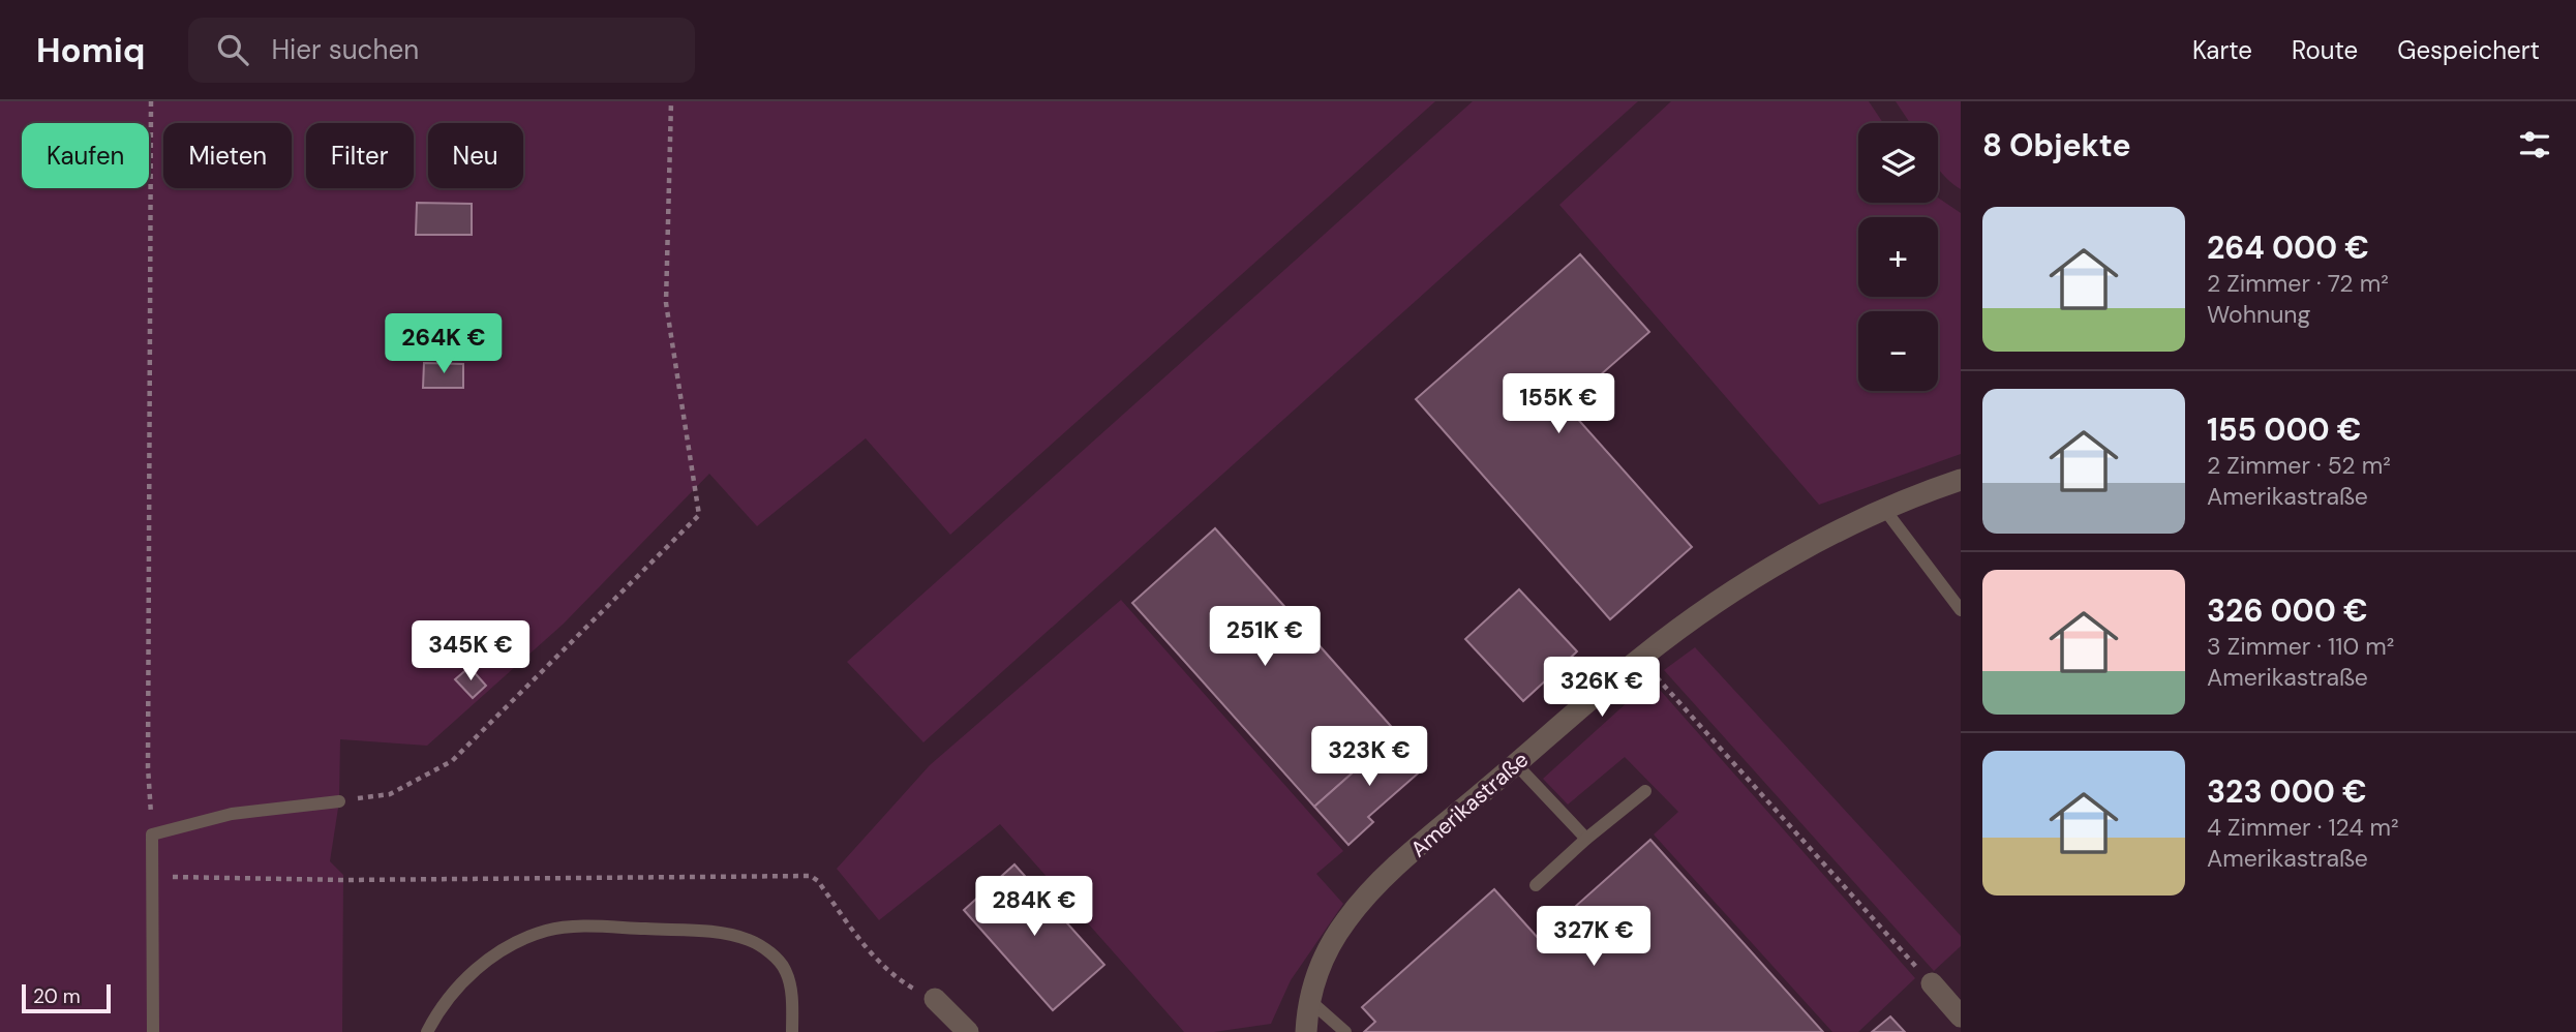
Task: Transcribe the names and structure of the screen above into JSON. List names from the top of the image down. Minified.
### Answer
{"streets":{"street":["Amerikastraße"]},"scale_bar":"20 m","page":{"header":"Homiq","search":"Hier suchen","nav":["Karte","Route","Gespeichert"],"heading":"8 Objekte","map_buttons":["+","−"],"chip":["Kaufen","Mieten","Filter","Neu"],"list":[{"name":"264 000 €","note":"2 Zimmer · 72 m² · Wohnung"},{"name":"155 000 €","note":"2 Zimmer · 52 m² · Amerikastraße"},{"name":"326 000 €","note":"3 Zimmer · 110 m² · Amerikastraße"},{"name":"323 000 €","note":"4 Zimmer · 124 m² · Amerikastraße"}],"price":["264K €","155K €","251K €","345K €","326K €","323K €","284K €","327K €"],"scale":"20 m"}}
